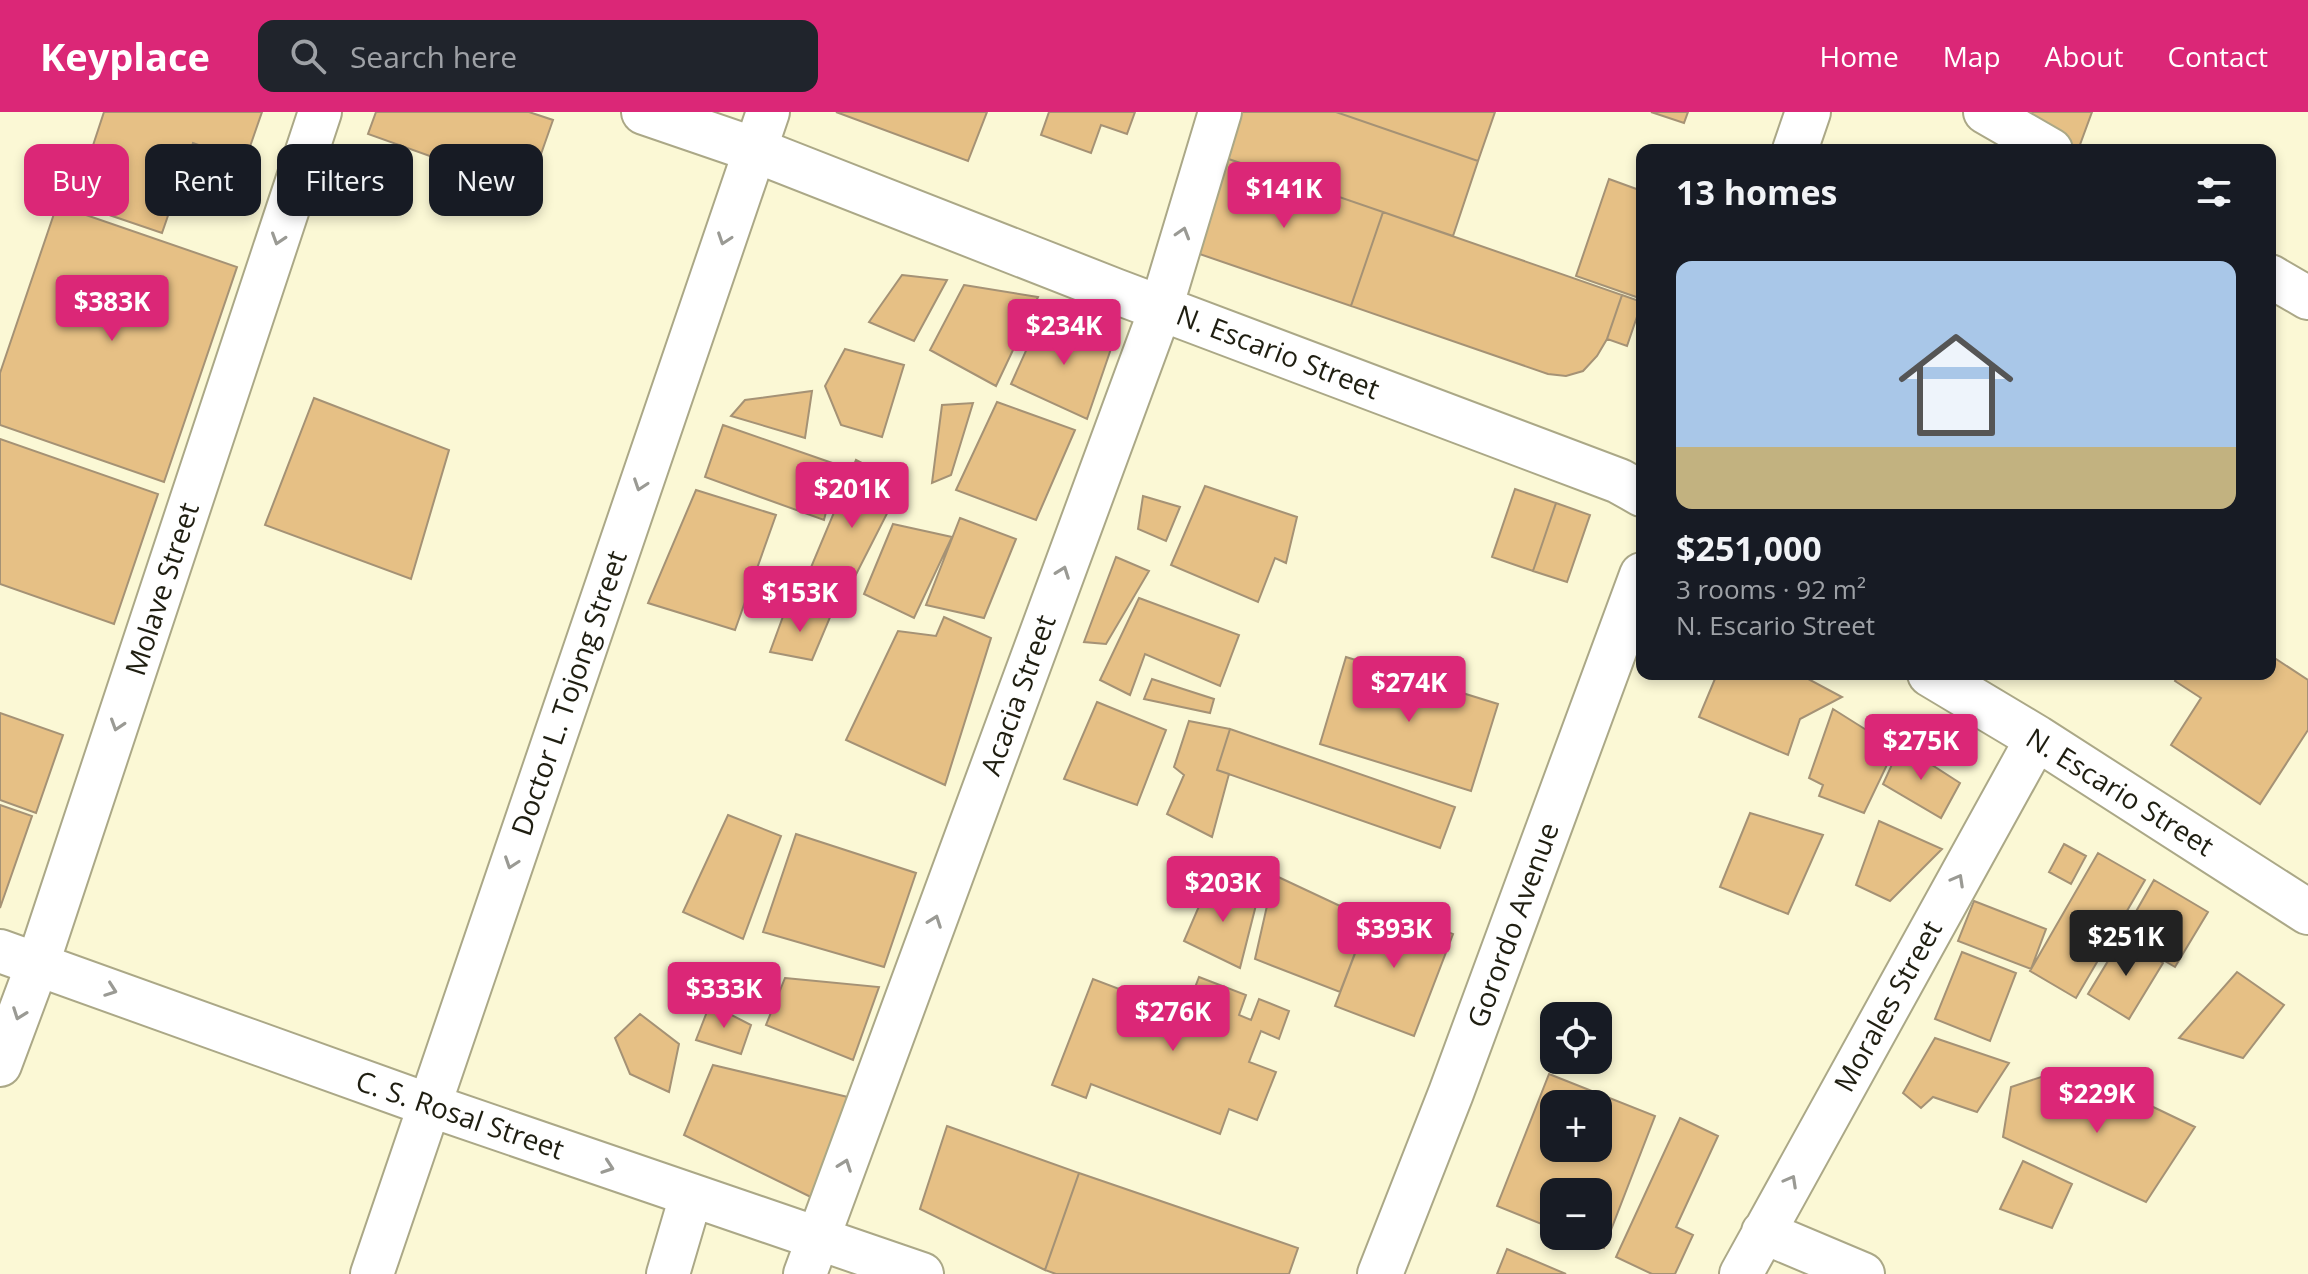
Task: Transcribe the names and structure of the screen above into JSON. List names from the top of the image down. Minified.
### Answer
{"streets":{"main road":["N. Escario Street","Gorordo Avenue"],"street":["Molave Street","Doctor L. Tojong Street","Acacia Street","Morales Street","C. S. Rosal Street"]},"crossings":[["N. Escario Street","Doctor L. Tojong Street"],["N. Escario Street","Acacia Street"],["N. Escario Street","Morales Street"],["Molave Street","C. S. Rosal Street"],["Doctor L. Tojong Street","C. S. Rosal Street"],["Acacia Street","C. S. Rosal Street"]],"one_way":["Molave Street","Doctor L. Tojong Street","Acacia Street","Morales Street","C. S. Rosal Street"],"page":{"header":"Keyplace","search":"Search here","nav":["Home","Map","About","Contact"],"chip":["Buy","Rent","Filters","New"],"heading":"13 homes","price":["$141K","$383K","$234K","$201K","$153K","$274K","$275K","$203K","$393K","$251K","$333K","$276K","$229K"],"list":[{"name":"$251,000","note":"3 rooms · 92 m² · N. Escario Street"}],"map_buttons":["+","−"]}}
